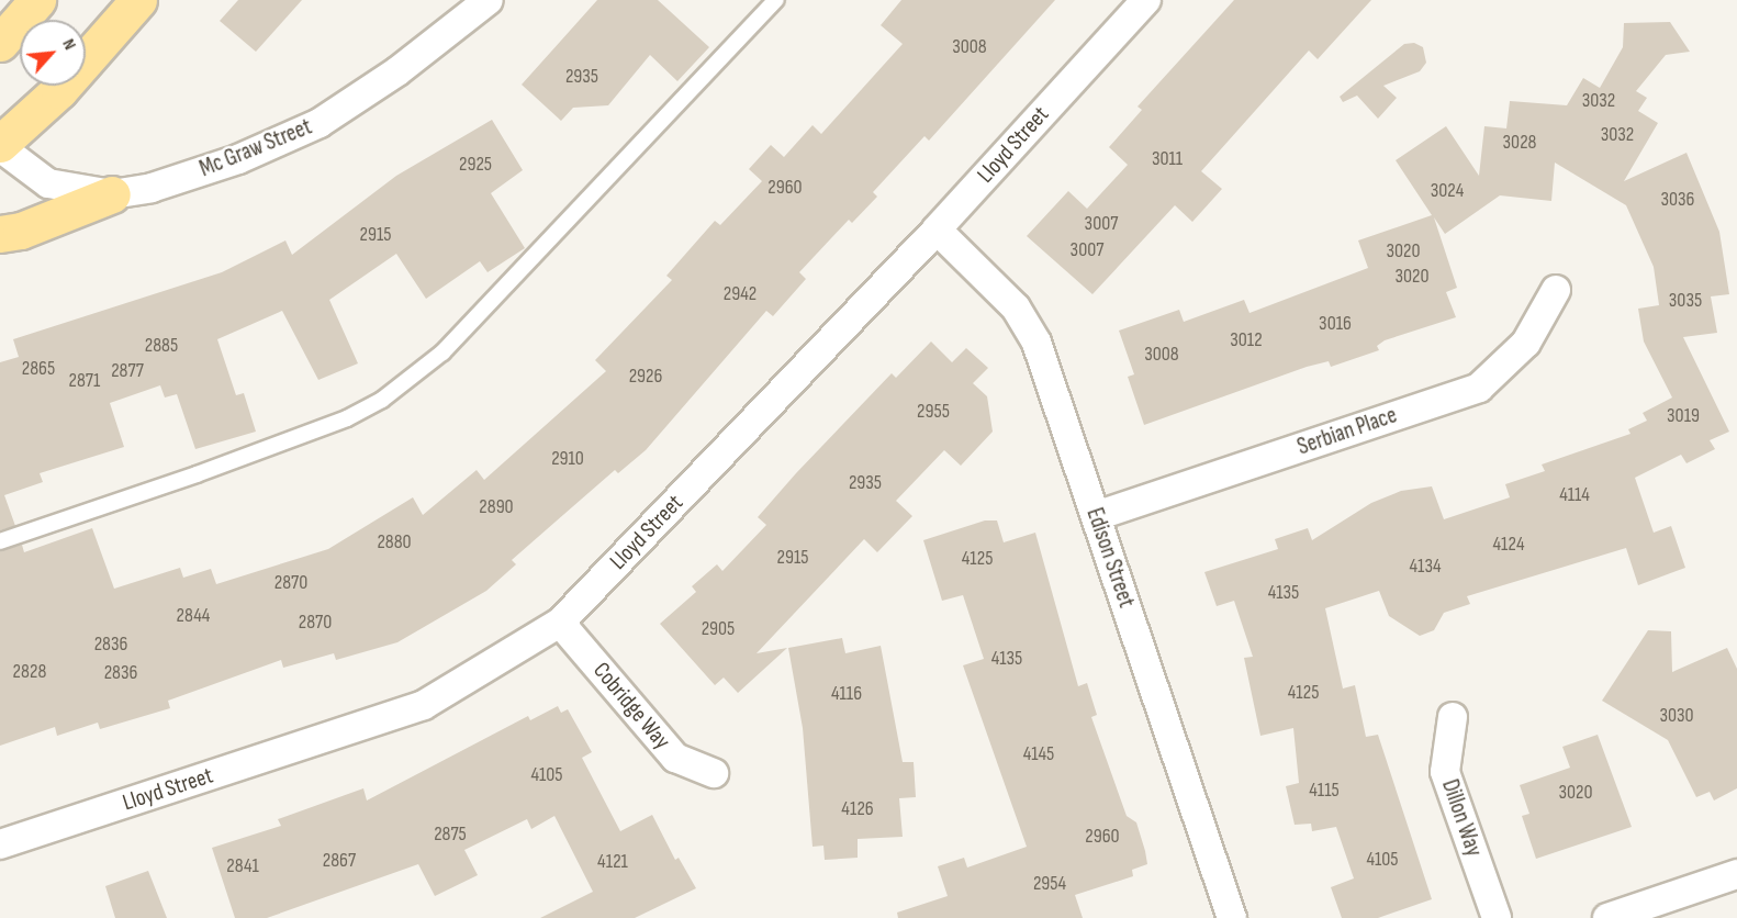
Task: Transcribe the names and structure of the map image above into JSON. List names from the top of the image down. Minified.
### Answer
{"streets":{"street":["Lloyd Street","Mc Graw Street","Serbian Place","Edison Street","Cobridge Way","Dillon Way"]},"crossings":[["Lloyd Street","Edison Street"],["Lloyd Street","Cobridge Way"],["Serbian Place","Edison Street"]],"house_numbers":["3008","2935","3032","3032","3028","3011","2925","2960","3024","3036","3007","2915","3007","3020","3020","2942","3035","3016","3012","2885","3008","2865","2877","2926","2871","2955","3019","2910","2935","4114","2890","2880","4124","2915","4125","4134","2870","4135","2844","2870","2905","2836","4135","2828","2836","4125","4116","3030","4145","4105","4115","3020","4126","2875","2960","4105","2867","4121","2841","2954"],"north":"top right"}
